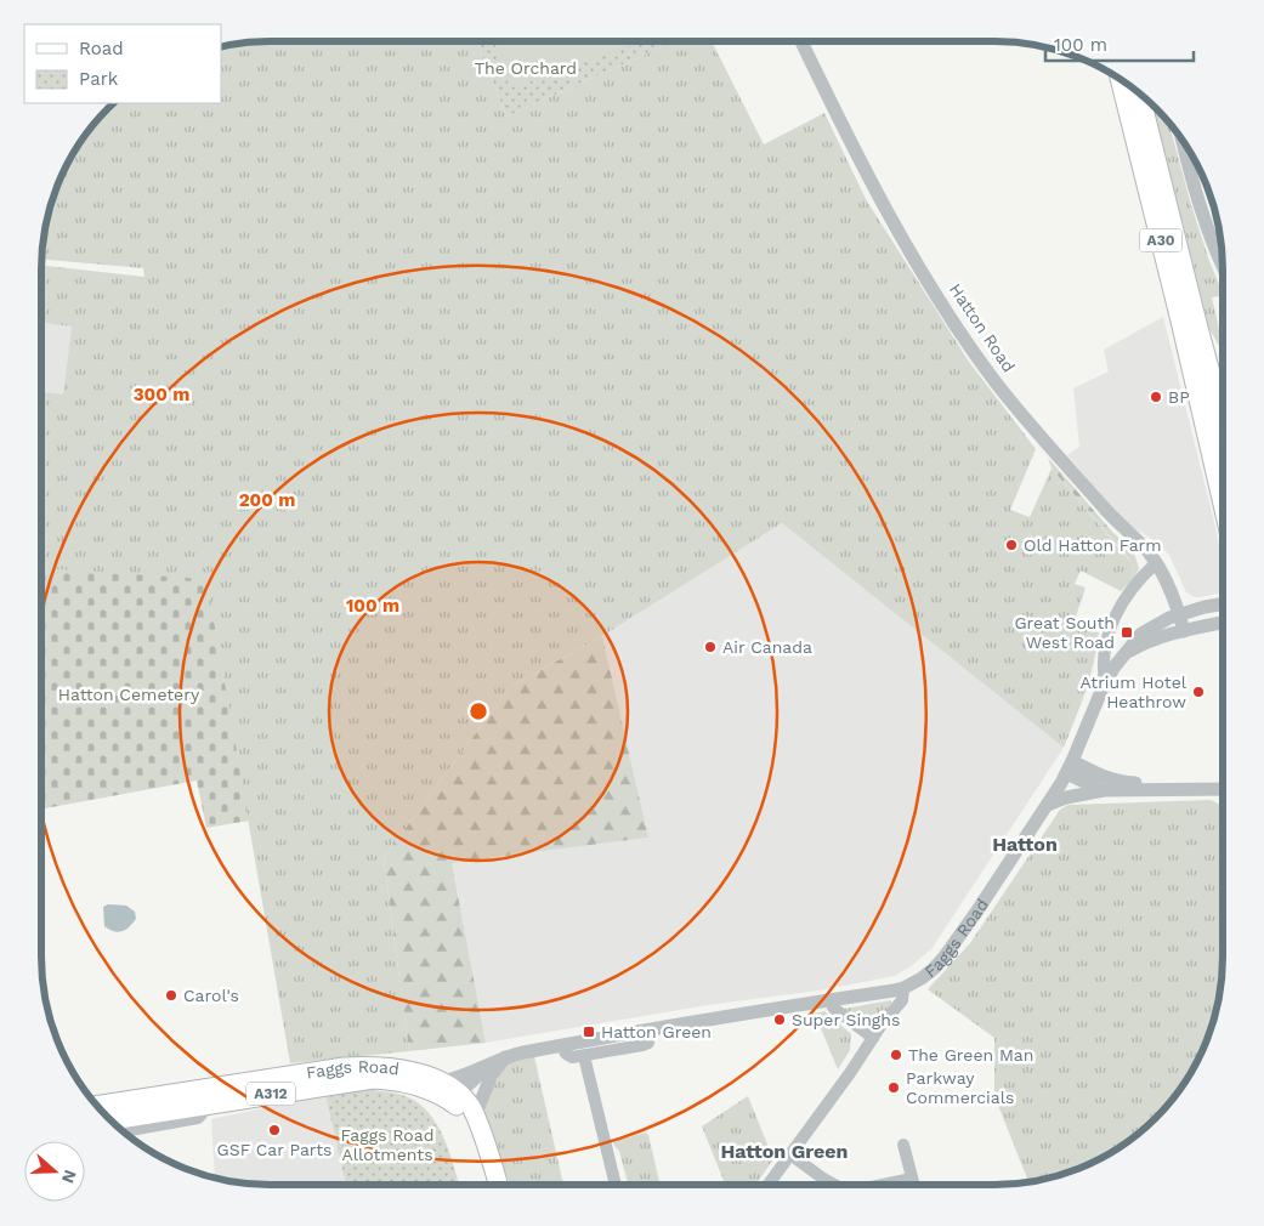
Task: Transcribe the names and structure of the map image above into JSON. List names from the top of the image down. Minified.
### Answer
{"streets":{"highway":["A30"],"main road":["Faggs Road","A312"],"street":["Hatton Road"]},"crossings":[["Hatton Road","Faggs Road"],["Faggs Road","A312"]],"districts":["Hatton","Hatton Green"],"parks":["The Orchard","Hatton Cemetery","Faggs Road Allotments"],"places":{"other":["BP","Old Hatton Farm","Air Canada","Atrium Hotel Heathrow","Carol's","Super Singhs","The Green Man","Parkway Commercials","GSF Car Parts"],"transit":["Great South West Road","Hatton Green"]},"legend":["Road","Park"],"scale_bar":"100 m","north":"right","rings":["300 m","200 m","100 m"]}
